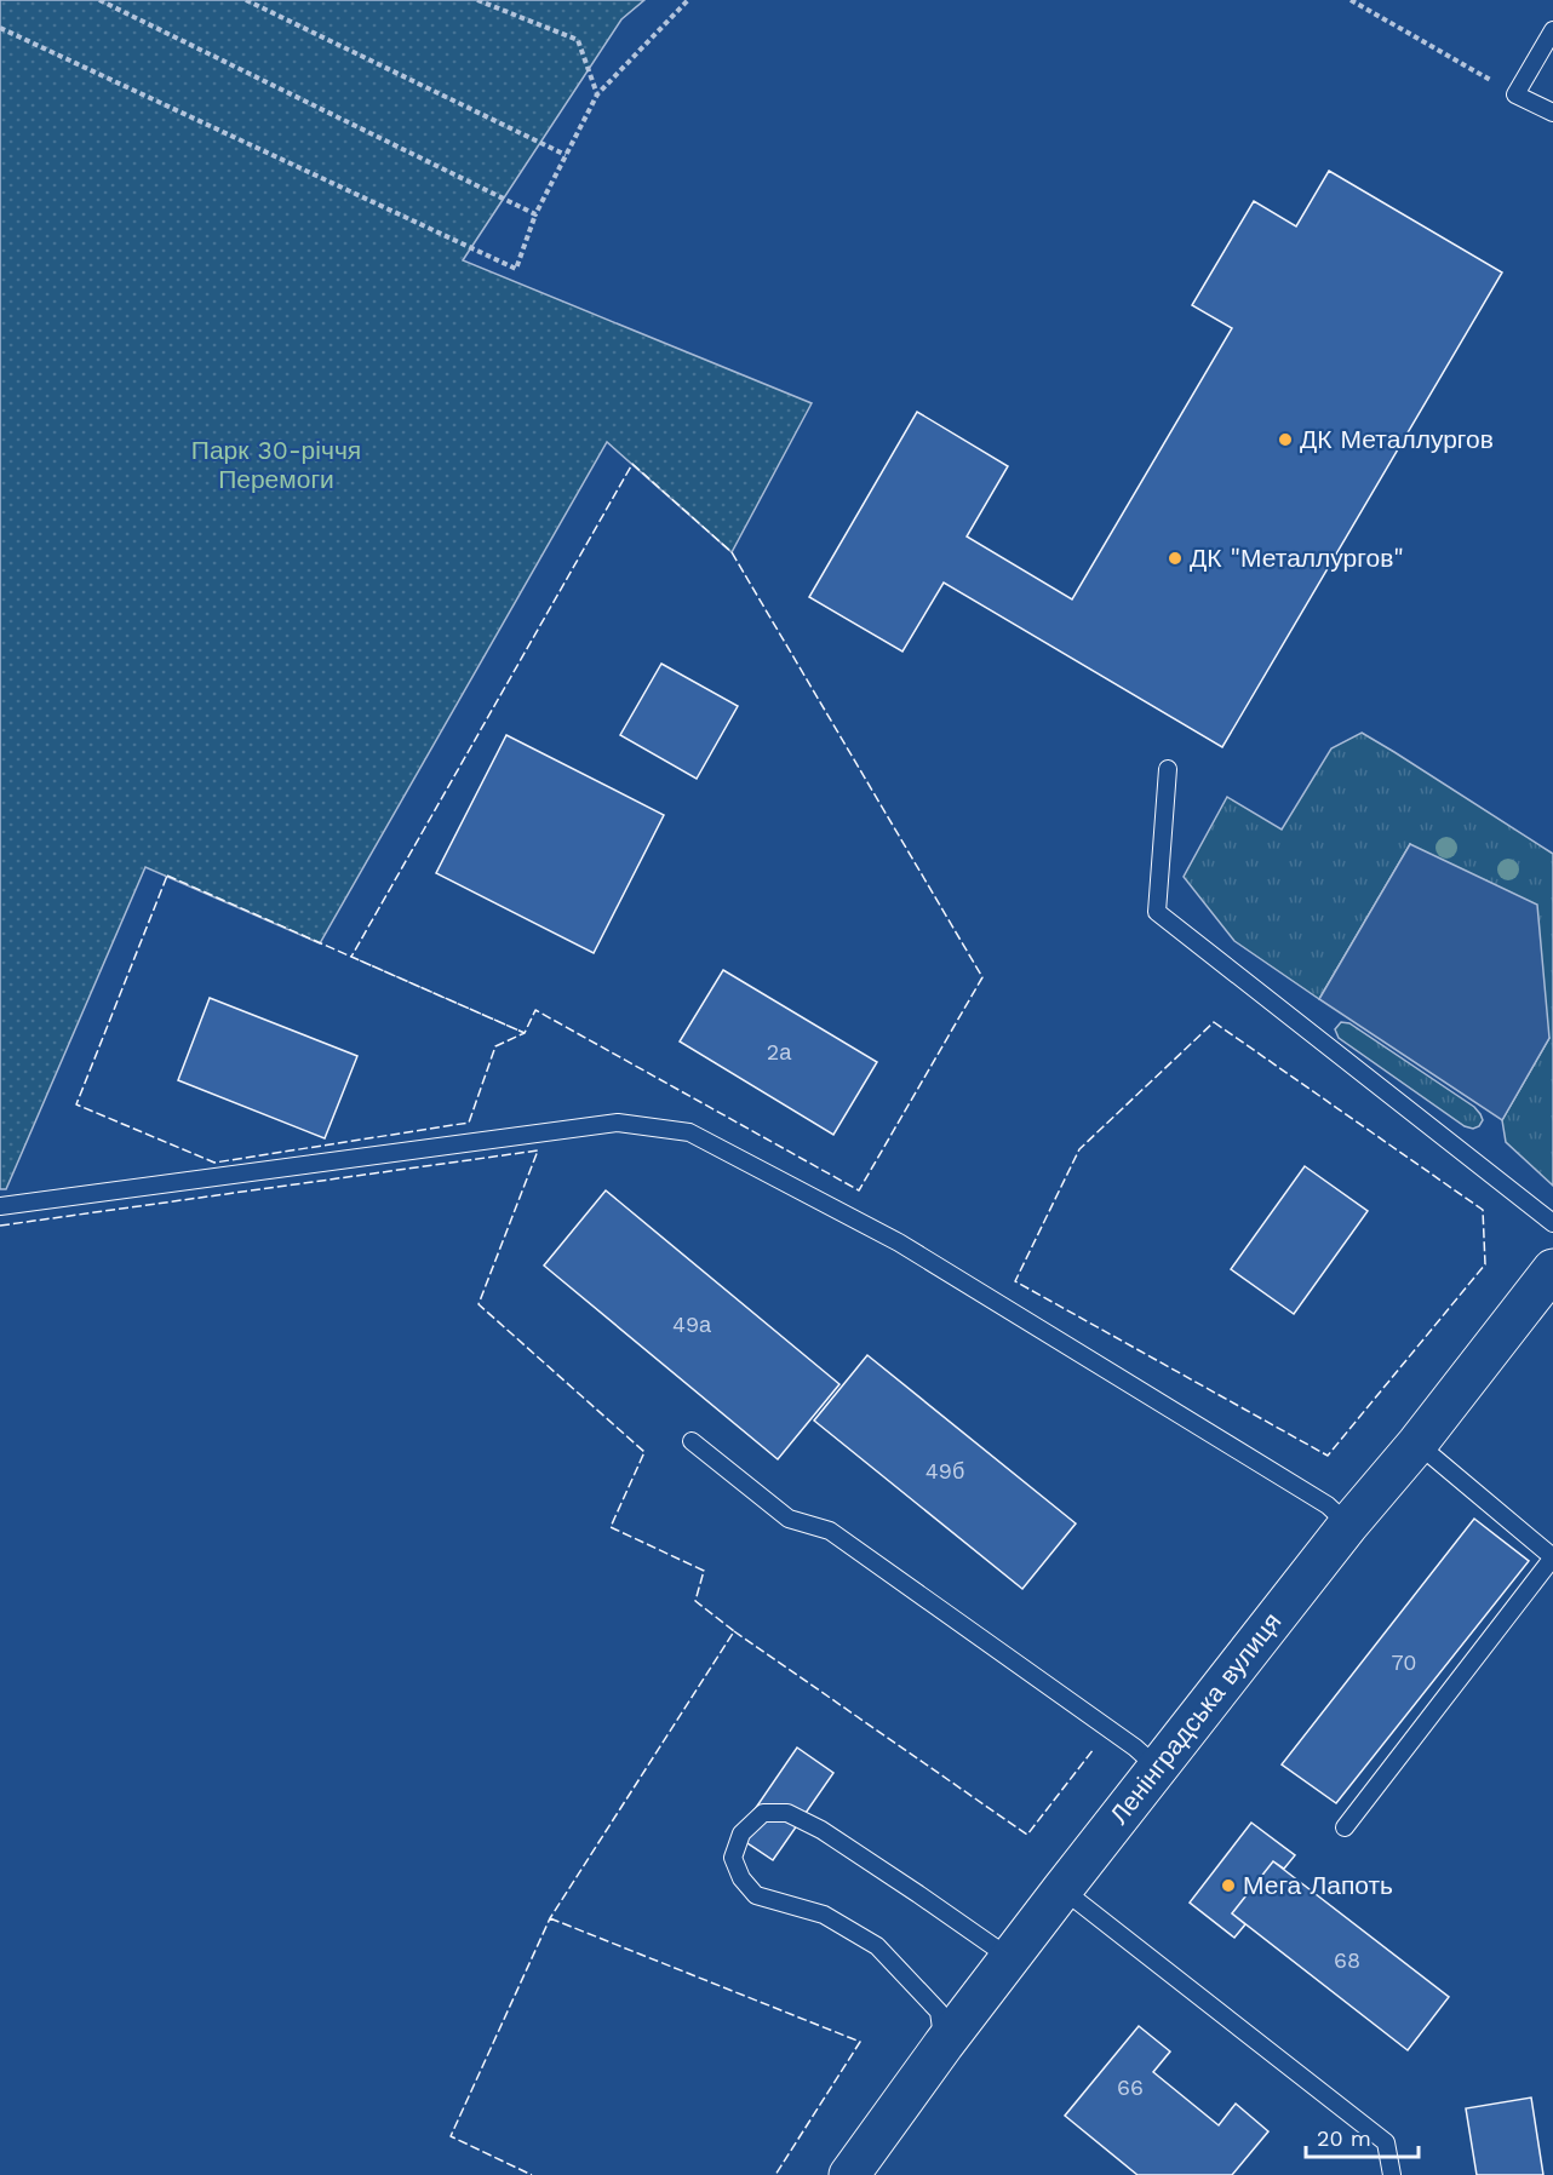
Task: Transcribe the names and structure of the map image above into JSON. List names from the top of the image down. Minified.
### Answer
{"streets":{"street":["Ленінградська вулиця"]},"parks":["Парк 30-річчя Перемоги"],"places":["ДК Металлургов","ДК \"Металлургов\"","Мега Лапоть"],"house_numbers":["2а","49а","49б","70","68","66"],"scale_bar":"20 m"}
